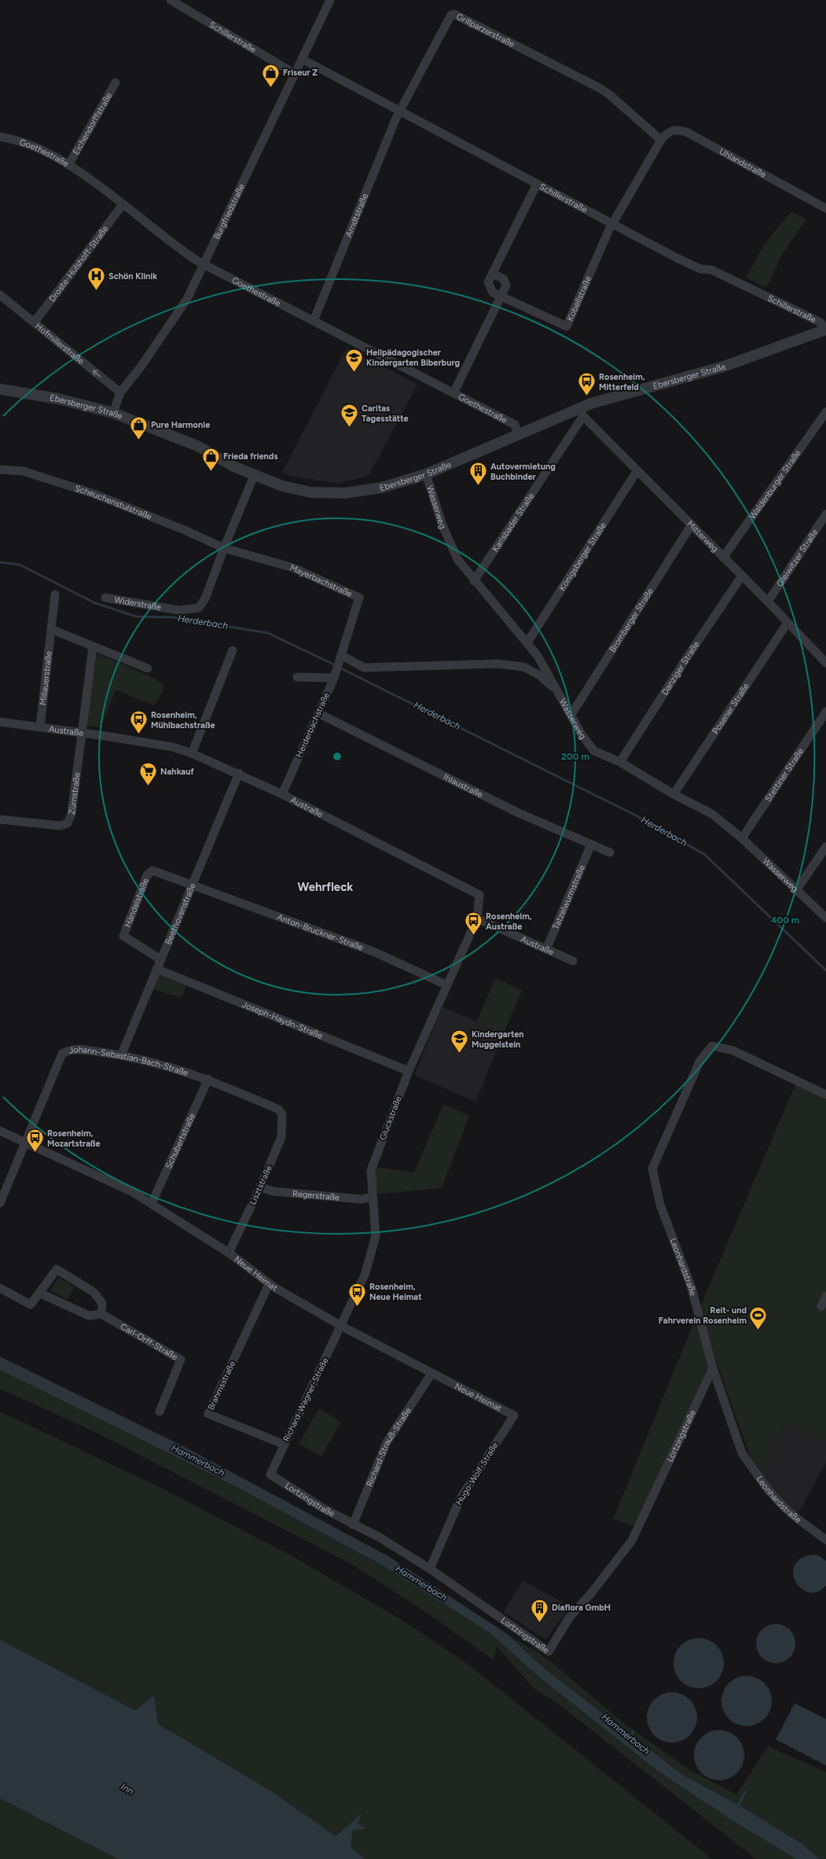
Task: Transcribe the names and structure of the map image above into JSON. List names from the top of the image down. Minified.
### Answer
{"streets":{"street":["Grillparzerstraße","Schillerstraße","Eichendorffstraße","Goethestraße","Uhlandstraße","Burgfriedstraße","Arndtstraße","Droste-Hülshoff-Straße","Kobellstraße","Hofmillerstraße","Ebersberger Straße","Waldenburger Straße","Scheuchenstulstraße","Wasserweg","Karlsbader Straße","Mitterweg","Königsberger Straße","Gleiwitzer Straße","Mayerbachstraße","Widerstraße","Bromberger Straße","Danziger Straße","Millauerstraße","Posener Straße","Herderbachstraße","Austraße","Stettiner Straße","Ihlaustraße","Zürnstraße","Tatzelwurmstraße","Händelstraße","Beethovenstraße","Anton-Bruckner-Straße","Joseph-Haydn-Straße","Johann-Sebastian-Bach-Straße","Gluckstraße","Schubertstraße","Lisztstraße","Regerstraße","Leonhardstraße","Neue Heimat","Carl-Orff-Straße","Brahmsstraße","Richard-Wagner-Straße","Lortzingstraße","Richard-Strauß-Straße","Hugo-Wolf-Straße"]},"crossings":[["Grillparzerstraße","Schillerstraße"],["Grillparzerstraße","Uhlandstraße"],["Grillparzerstraße","Arndtstraße"],["Schillerstraße","Uhlandstraße"],["Schillerstraße","Burgfriedstraße"],["Schillerstraße","Arndtstraße"],["Schillerstraße","Kobellstraße"],["Schillerstraße","Ebersberger Straße"],["Eichendorffstraße","Goethestraße"],["Goethestraße","Burgfriedstraße"],["Goethestraße","Arndtstraße"],["Goethestraße","Droste-Hülshoff-Straße"],["Goethestraße","Ebersberger Straße"],["Uhlandstraße","Kobellstraße"],["Burgfriedstraße","Hofmillerstraße"],["Burgfriedstraße","Ebersberger Straße"],["Droste-Hülshoff-Straße","Hofmillerstraße"],["Ebersberger Straße","Wasserweg"],["Ebersberger Straße","Karlsbader Straße"],["Ebersberger Straße","Mitterweg"],["Waldenburger Straße","Mitterweg"],["Scheuchenstulstraße","Mayerbachstraße"],["Scheuchenstulstraße","Widerstraße"],["Wasserweg","Karlsbader Straße"],["Wasserweg","Königsberger Straße"],["Wasserweg","Bromberger Straße"],["Wasserweg","Danziger Straße"],["Wasserweg","Posener Straße"],["Wasserweg","Stettiner Straße"],["Karlsbader Straße","Mitterweg"],["Mitterweg","Königsberger Straße"],["Mitterweg","Gleiwitzer Straße"],["Mitterweg","Bromberger Straße"],["Mitterweg","Danziger Straße"],["Mitterweg","Posener Straße"],["Mayerbachstraße","Widerstraße"],["Mayerbachstraße","Herderbachstraße"],["Millauerstraße","Austraße"],["Herderbachstraße","Austraße"],["Herderbachstraße","Ihlaustraße"],["Austraße","Zürnstraße"],["Austraße","Tatzelwurmstraße"],["Austraße","Beethovenstraße"],["Austraße","Gluckstraße"],["Ihlaustraße","Tatzelwurmstraße"],["Händelstraße","Beethovenstraße"],["Händelstraße","Anton-Bruckner-Straße"],["Beethovenstraße","Anton-Bruckner-Straße"],["Beethovenstraße","Joseph-Haydn-Straße"],["Beethovenstraße","Johann-Sebastian-Bach-Straße"],["Anton-Bruckner-Straße","Gluckstraße"],["Joseph-Haydn-Straße","Gluckstraße"],["Johann-Sebastian-Bach-Straße","Schubertstraße"],["Johann-Sebastian-Bach-Straße","Lisztstraße"],["Johann-Sebastian-Bach-Straße","Neue Heimat"],["Gluckstraße","Regerstraße"],["Gluckstraße","Neue Heimat"],["Gluckstraße","Richard-Wagner-Straße"],["Schubertstraße","Neue Heimat"],["Lisztstraße","Regerstraße"],["Lisztstraße","Neue Heimat"],["Leonhardstraße","Lortzingstraße"],["Neue Heimat","Brahmsstraße"],["Neue Heimat","Richard-Wagner-Straße"],["Neue Heimat","Richard-Strauß-Straße"],["Neue Heimat","Hugo-Wolf-Straße"],["Brahmsstraße","Richard-Wagner-Straße"],["Richard-Wagner-Straße","Lortzingstraße"],["Lortzingstraße","Richard-Strauß-Straße"],["Lortzingstraße","Hugo-Wolf-Straße"]],"one_way":["Hofmillerstraße"],"districts":["Wehrfleck"],"water":["Herderbach","Hammerbach","Inn"],"places":{"shop":["Friseur Z","Pure Harmonie","Frieda friends"],"hospital":["Schön Klinik"],"school or university":["Heilpädagogischer Kindergarten Biberburg","Caritas Tagesstätte","Kindergarten Muggelstein"],"bus stop":["Rosenheim, Mitterfeld","Rosenheim, Mühlbachstraße","Rosenheim, Austraße","Rosenheim, Mozartstraße","Rosenheim, Neue Heimat"],"building":["Autovermietung Buchbinder","Diaflora GmbH"],"supermarket":["Nahkauf"],"sports":["Reit- und Fahrverein Rosenheim"]},"rings":["200 m","400 m"]}
